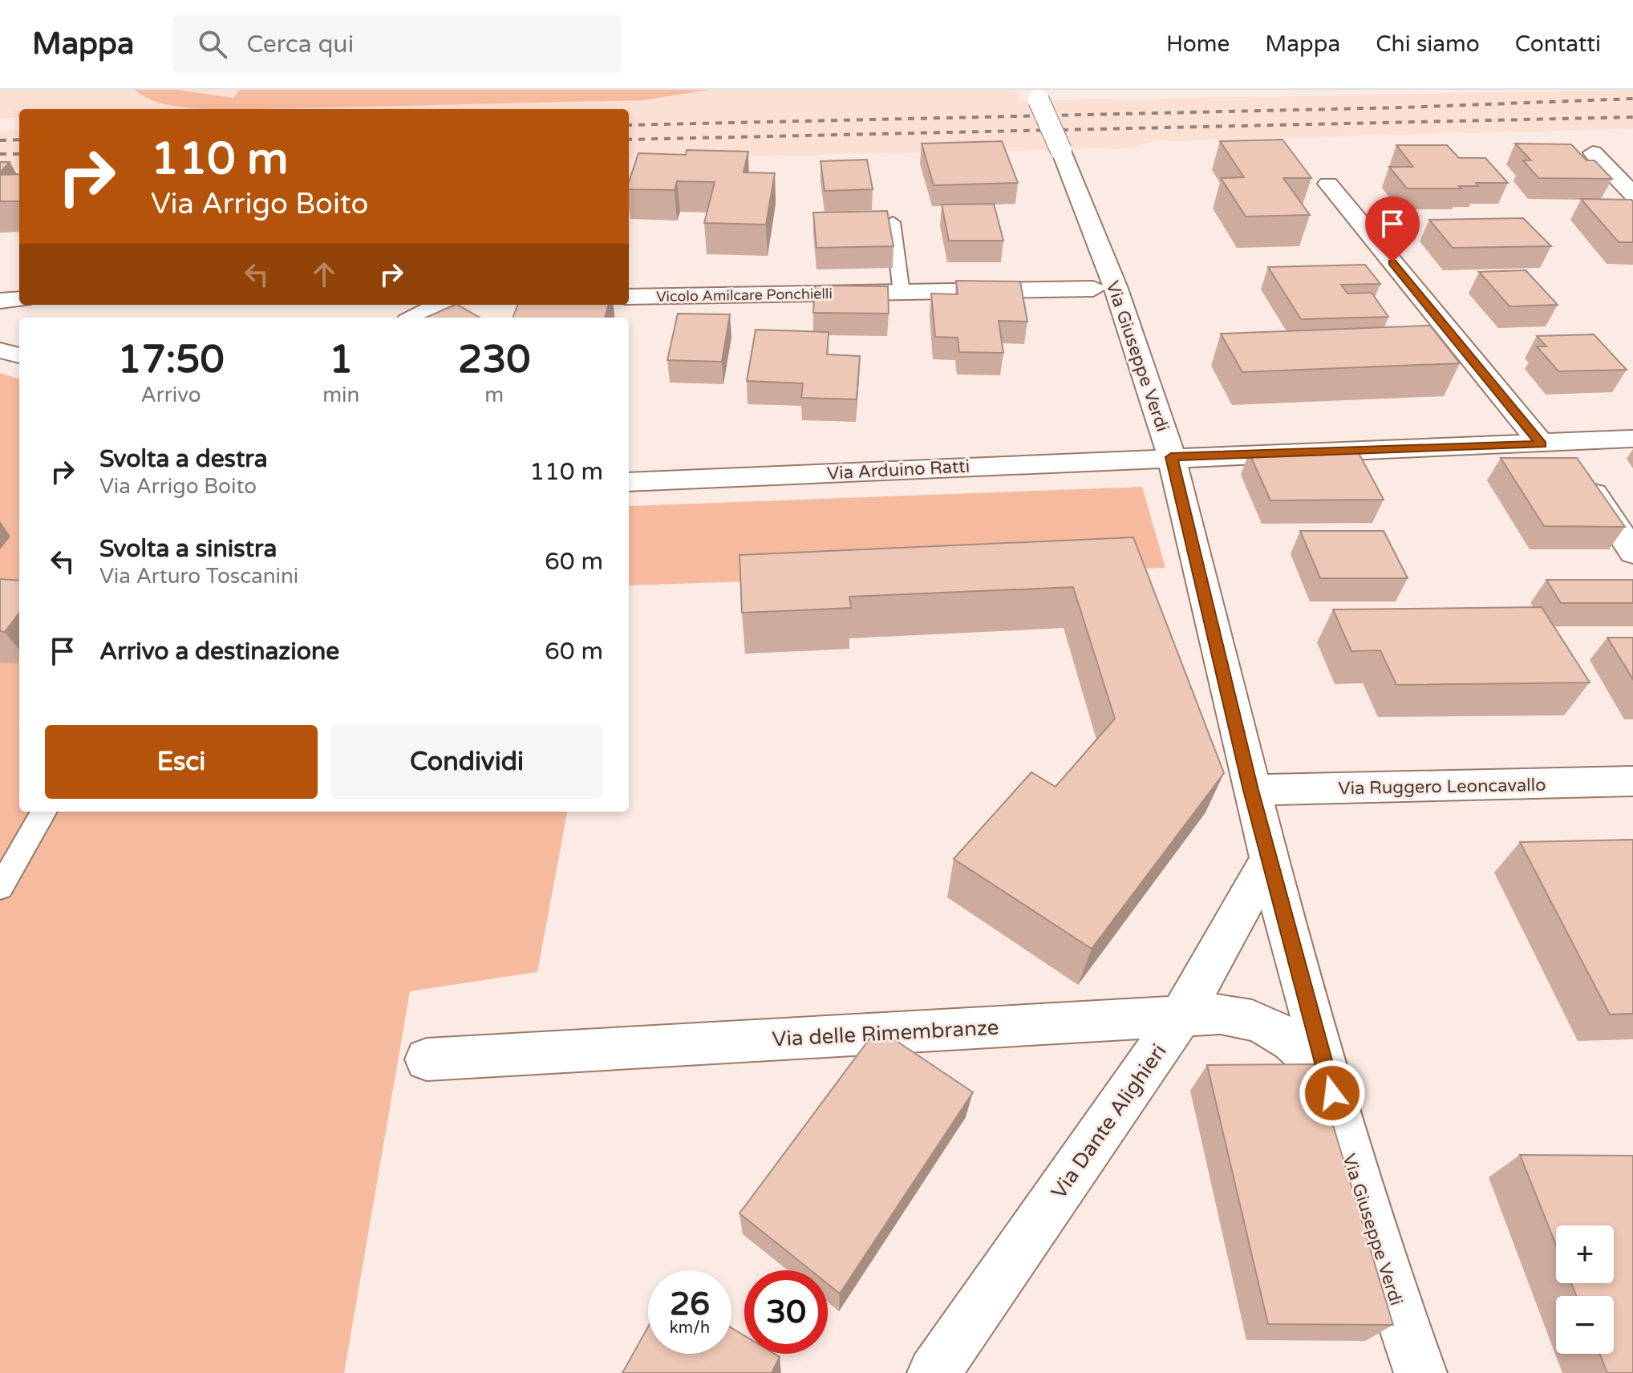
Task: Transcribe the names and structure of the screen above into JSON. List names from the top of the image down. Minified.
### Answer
{"streets":{"street":["Vicolo Amilcare Ponchielli","Via Giuseppe Verdi","Via Arduino Ratti","Via Ruggero Leoncavallo","Via delle Rimembranze","Via Dante Alighieri"]},"crossings":[["Via Giuseppe Verdi","Via Arduino Ratti"],["Via Giuseppe Verdi","Via Ruggero Leoncavallo"],["Via Giuseppe Verdi","Via delle Rimembranze"],["Via Giuseppe Verdi","Via Dante Alighieri"],["Via delle Rimembranze","Via Dante Alighieri"]],"page":{"header":"Mappa","search":"Cerca qui","nav":["Home","Mappa","Chi siamo","Contatti"],"turn":["110 m","Via Arrigo Boito"],"eta":["17:50","Arrivo","1","min","230","m"],"list":[{"name":"Svolta a destra","note":"Via Arrigo Boito","value":"110 m"},{"name":"Svolta a sinistra","note":"Via Arturo Toscanini","value":"60 m"},{"name":"Arrivo a destinazione","value":"60 m"}],"buttons":["Esci","Condividi"],"map_buttons":["+","−"],"speed":"26 km/h","limit":"30"}}
